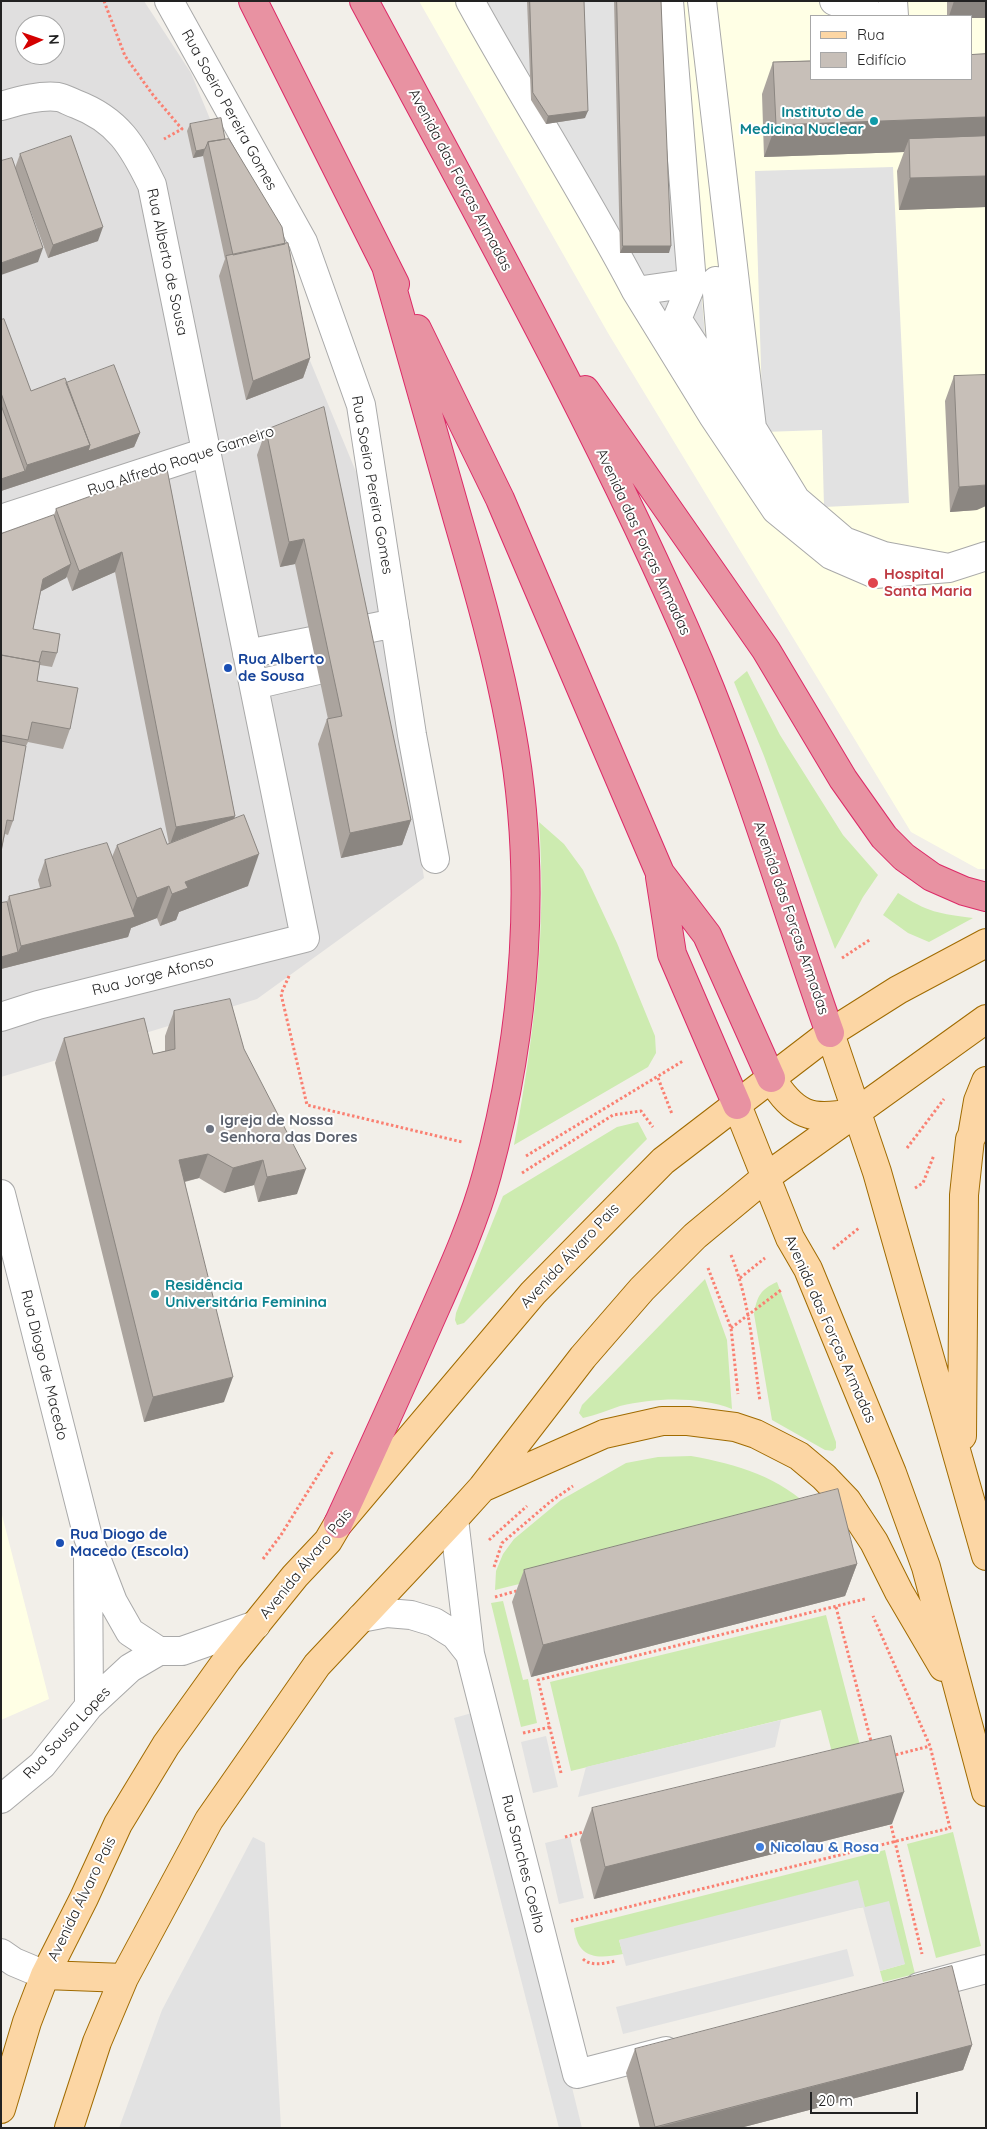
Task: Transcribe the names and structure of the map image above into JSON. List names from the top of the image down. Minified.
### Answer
{"streets":{"highway":["Avenida das Forças Armadas"],"main road":["Avenida Álvaro Pais"],"street":["Rua Soeiro Pereira Gomes","Rua Alberto de Sousa","Rua Alfredo Roque Gameiro","Rua Jorge Afonso","Rua Diogo de Macedo","Rua Sousa Lopes","Rua Sanches Coelho"]},"crossings":[["Avenida das Forças Armadas","Avenida Álvaro Pais"],["Rua Alberto de Sousa","Rua Alfredo Roque Gameiro"],["Rua Alberto de Sousa","Rua Jorge Afonso"],["Rua Diogo de Macedo","Rua Sousa Lopes"]],"places":["Instituto de Medicina Nuclear","Hospital Santa Maria","Rua Alberto de Sousa","Igreja de Nossa Senhora das Dores","Residência Universitária Feminina","Rua Diogo de Macedo (Escola)","Nicolau & Rosa"],"legend":["Rua","Edifício"],"scale_bar":"20 m","north":"right"}
